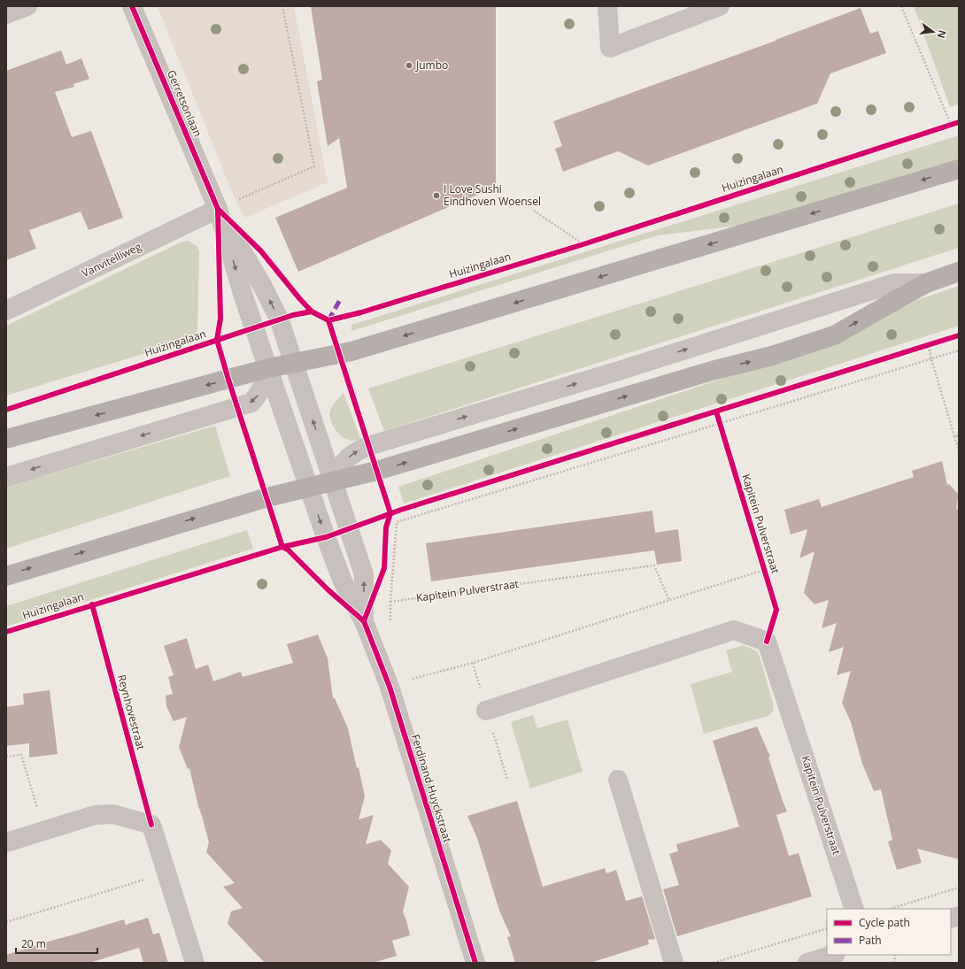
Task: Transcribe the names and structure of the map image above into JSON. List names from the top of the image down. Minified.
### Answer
{"streets":{"street":["Gerretsonlaan","Vanvitelliweg","Kapitein Pulverstraat","Ferdinand Huyckstraat"],"cycle path":["Huizingalaan"]},"crossings":[["Gerretsonlaan","Vanvitelliweg"],["Gerretsonlaan","Ferdinand Huyckstraat"],["Vanvitelliweg","Ferdinand Huyckstraat"],["Kapitein Pulverstraat","Ferdinand Huyckstraat"]],"places":["Jumbo","I Love Sushi Eindhoven Woensel"],"legend":["Cycle path","Path"],"scale_bar":"20 m","north":"right"}
